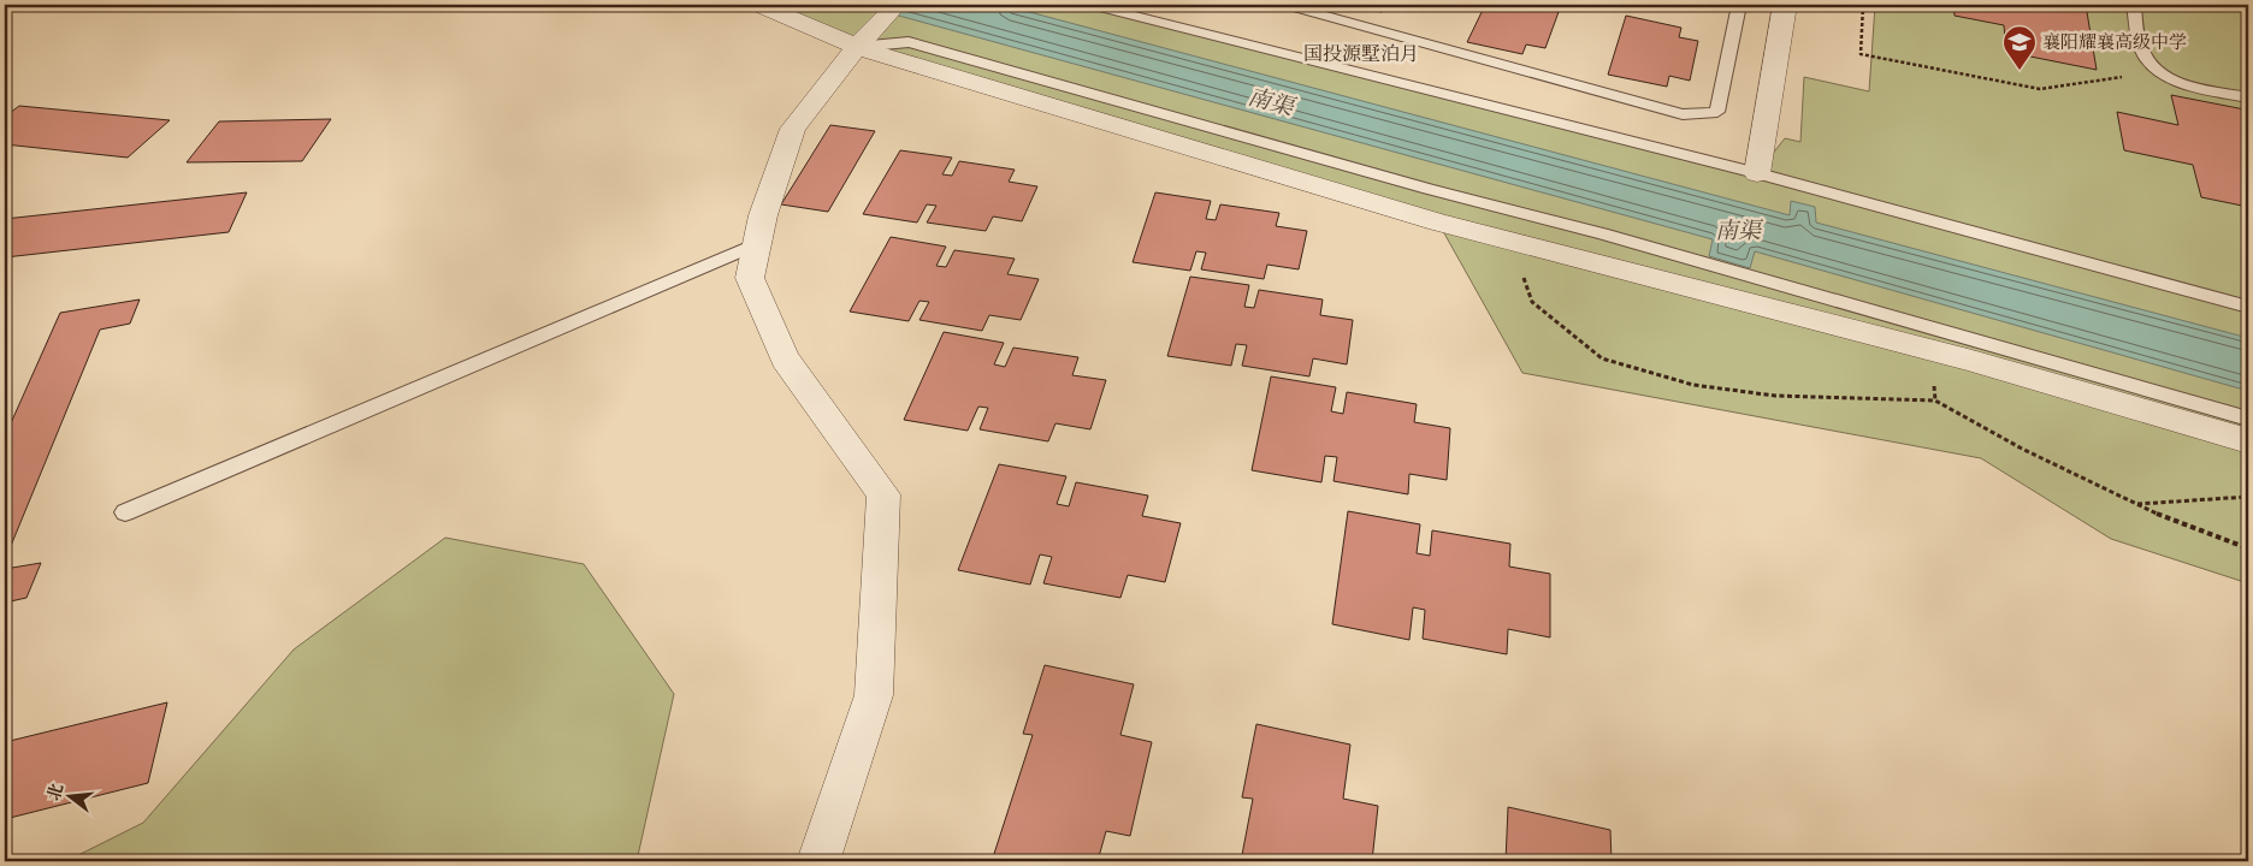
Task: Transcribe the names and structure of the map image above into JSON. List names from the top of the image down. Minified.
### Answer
{"districts":["国投源墅泊月"],"water":["南渠"],"places":{"school or university":["襄阳耀襄高级中学"]},"north":"left"}
